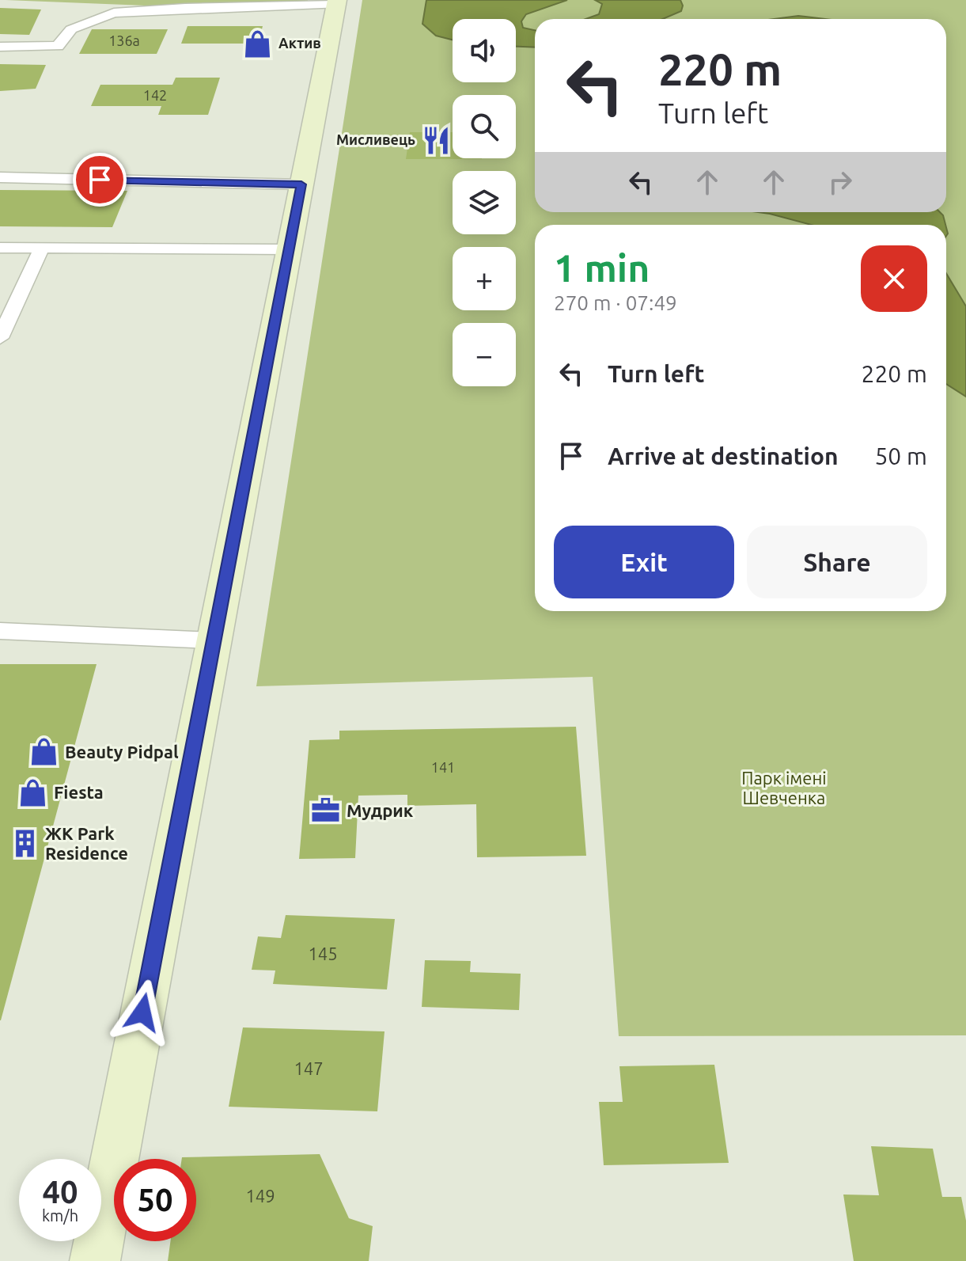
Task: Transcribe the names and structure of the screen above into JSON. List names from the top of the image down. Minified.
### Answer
{"parks":["Парк імені Шевченка"],"places":{"shop":["Актив","Beauty Pidpal","Fiesta"],"restaurant":["Мисливець"],"office":["Мудрик"],"building":["ЖК Park Residence"]},"house_numbers":["136а","142","141","145","147","149"],"page":{"map_buttons":["+","−"],"turn":["220 m","Turn left"],"heading":["1 min","270 m · 07:49"],"list":[{"name":"Turn left","value":"220 m"},{"name":"Arrive at destination","value":"50 m"}],"buttons":["Exit","Share"],"speed":"40 km/h","limit":"50"}}
